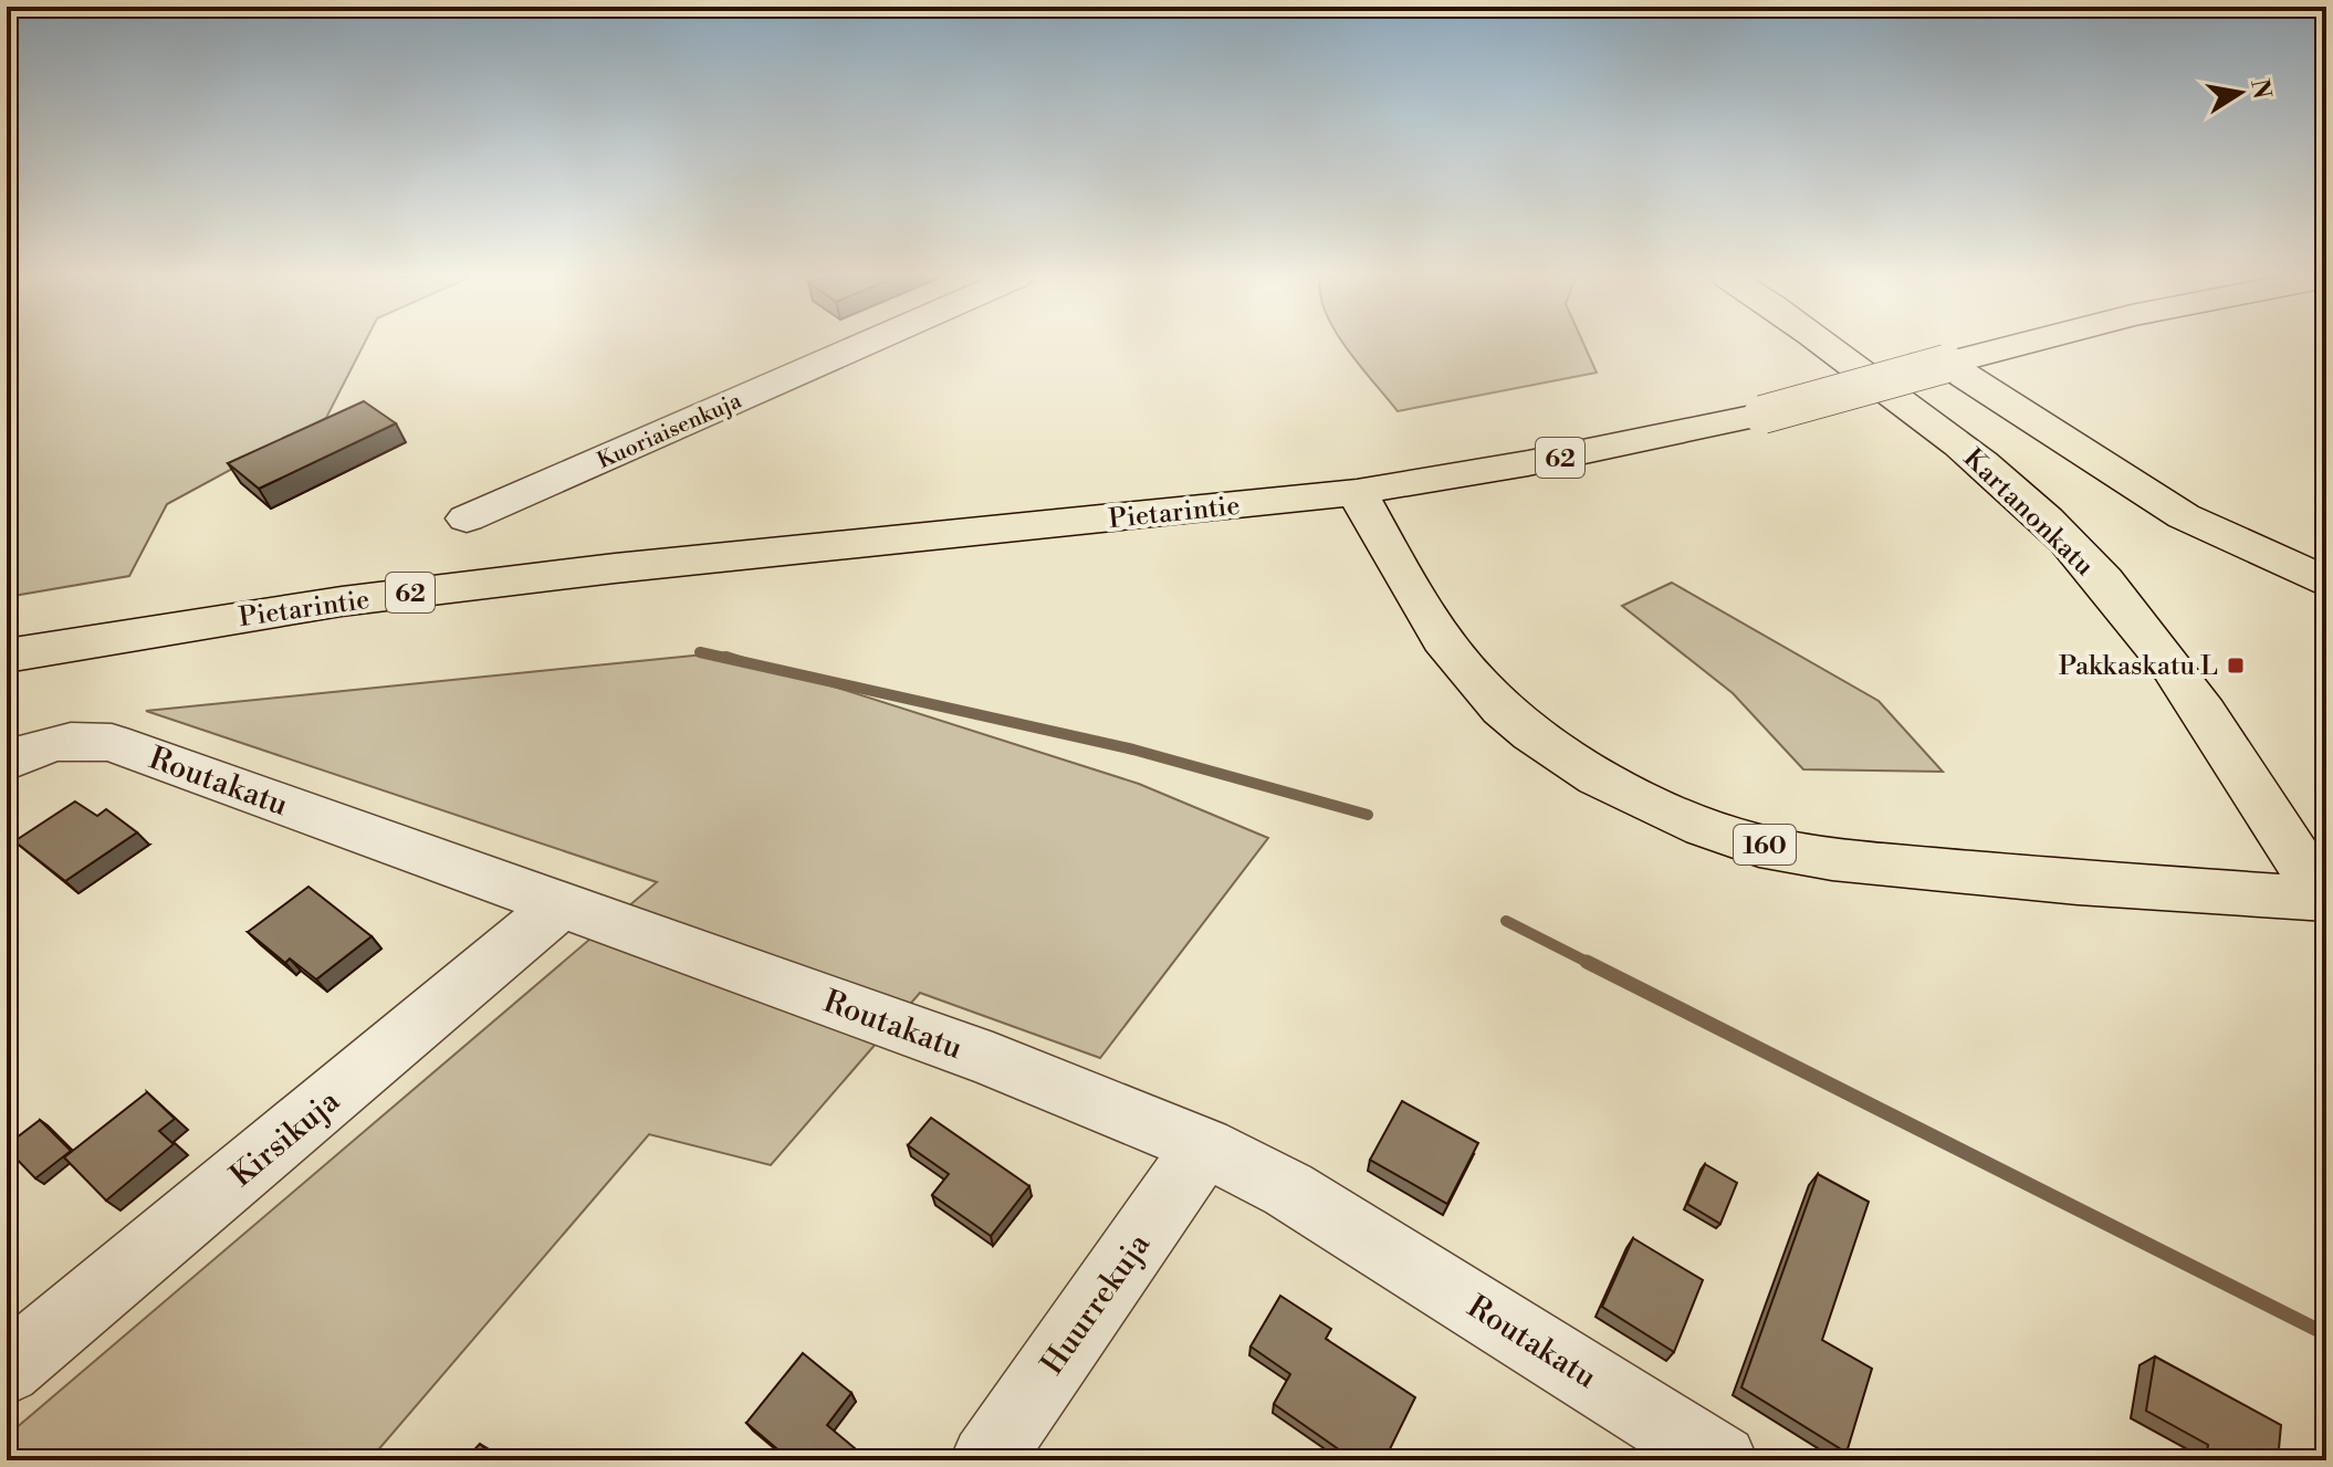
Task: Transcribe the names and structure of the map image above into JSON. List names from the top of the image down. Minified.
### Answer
{"streets":{"main road":["62","Pietarintie","Kartanonkatu","160"],"street":["Kuoriaisenkuja","Routakatu","Kirsikuja","Huurrekuja"]},"crossings":[["Pietarintie","160"],["Kartanonkatu","160"],["Routakatu","Kirsikuja"],["Routakatu","Huurrekuja"]],"places":{"transit":["Pakkaskatu L"]},"north":"right"}
